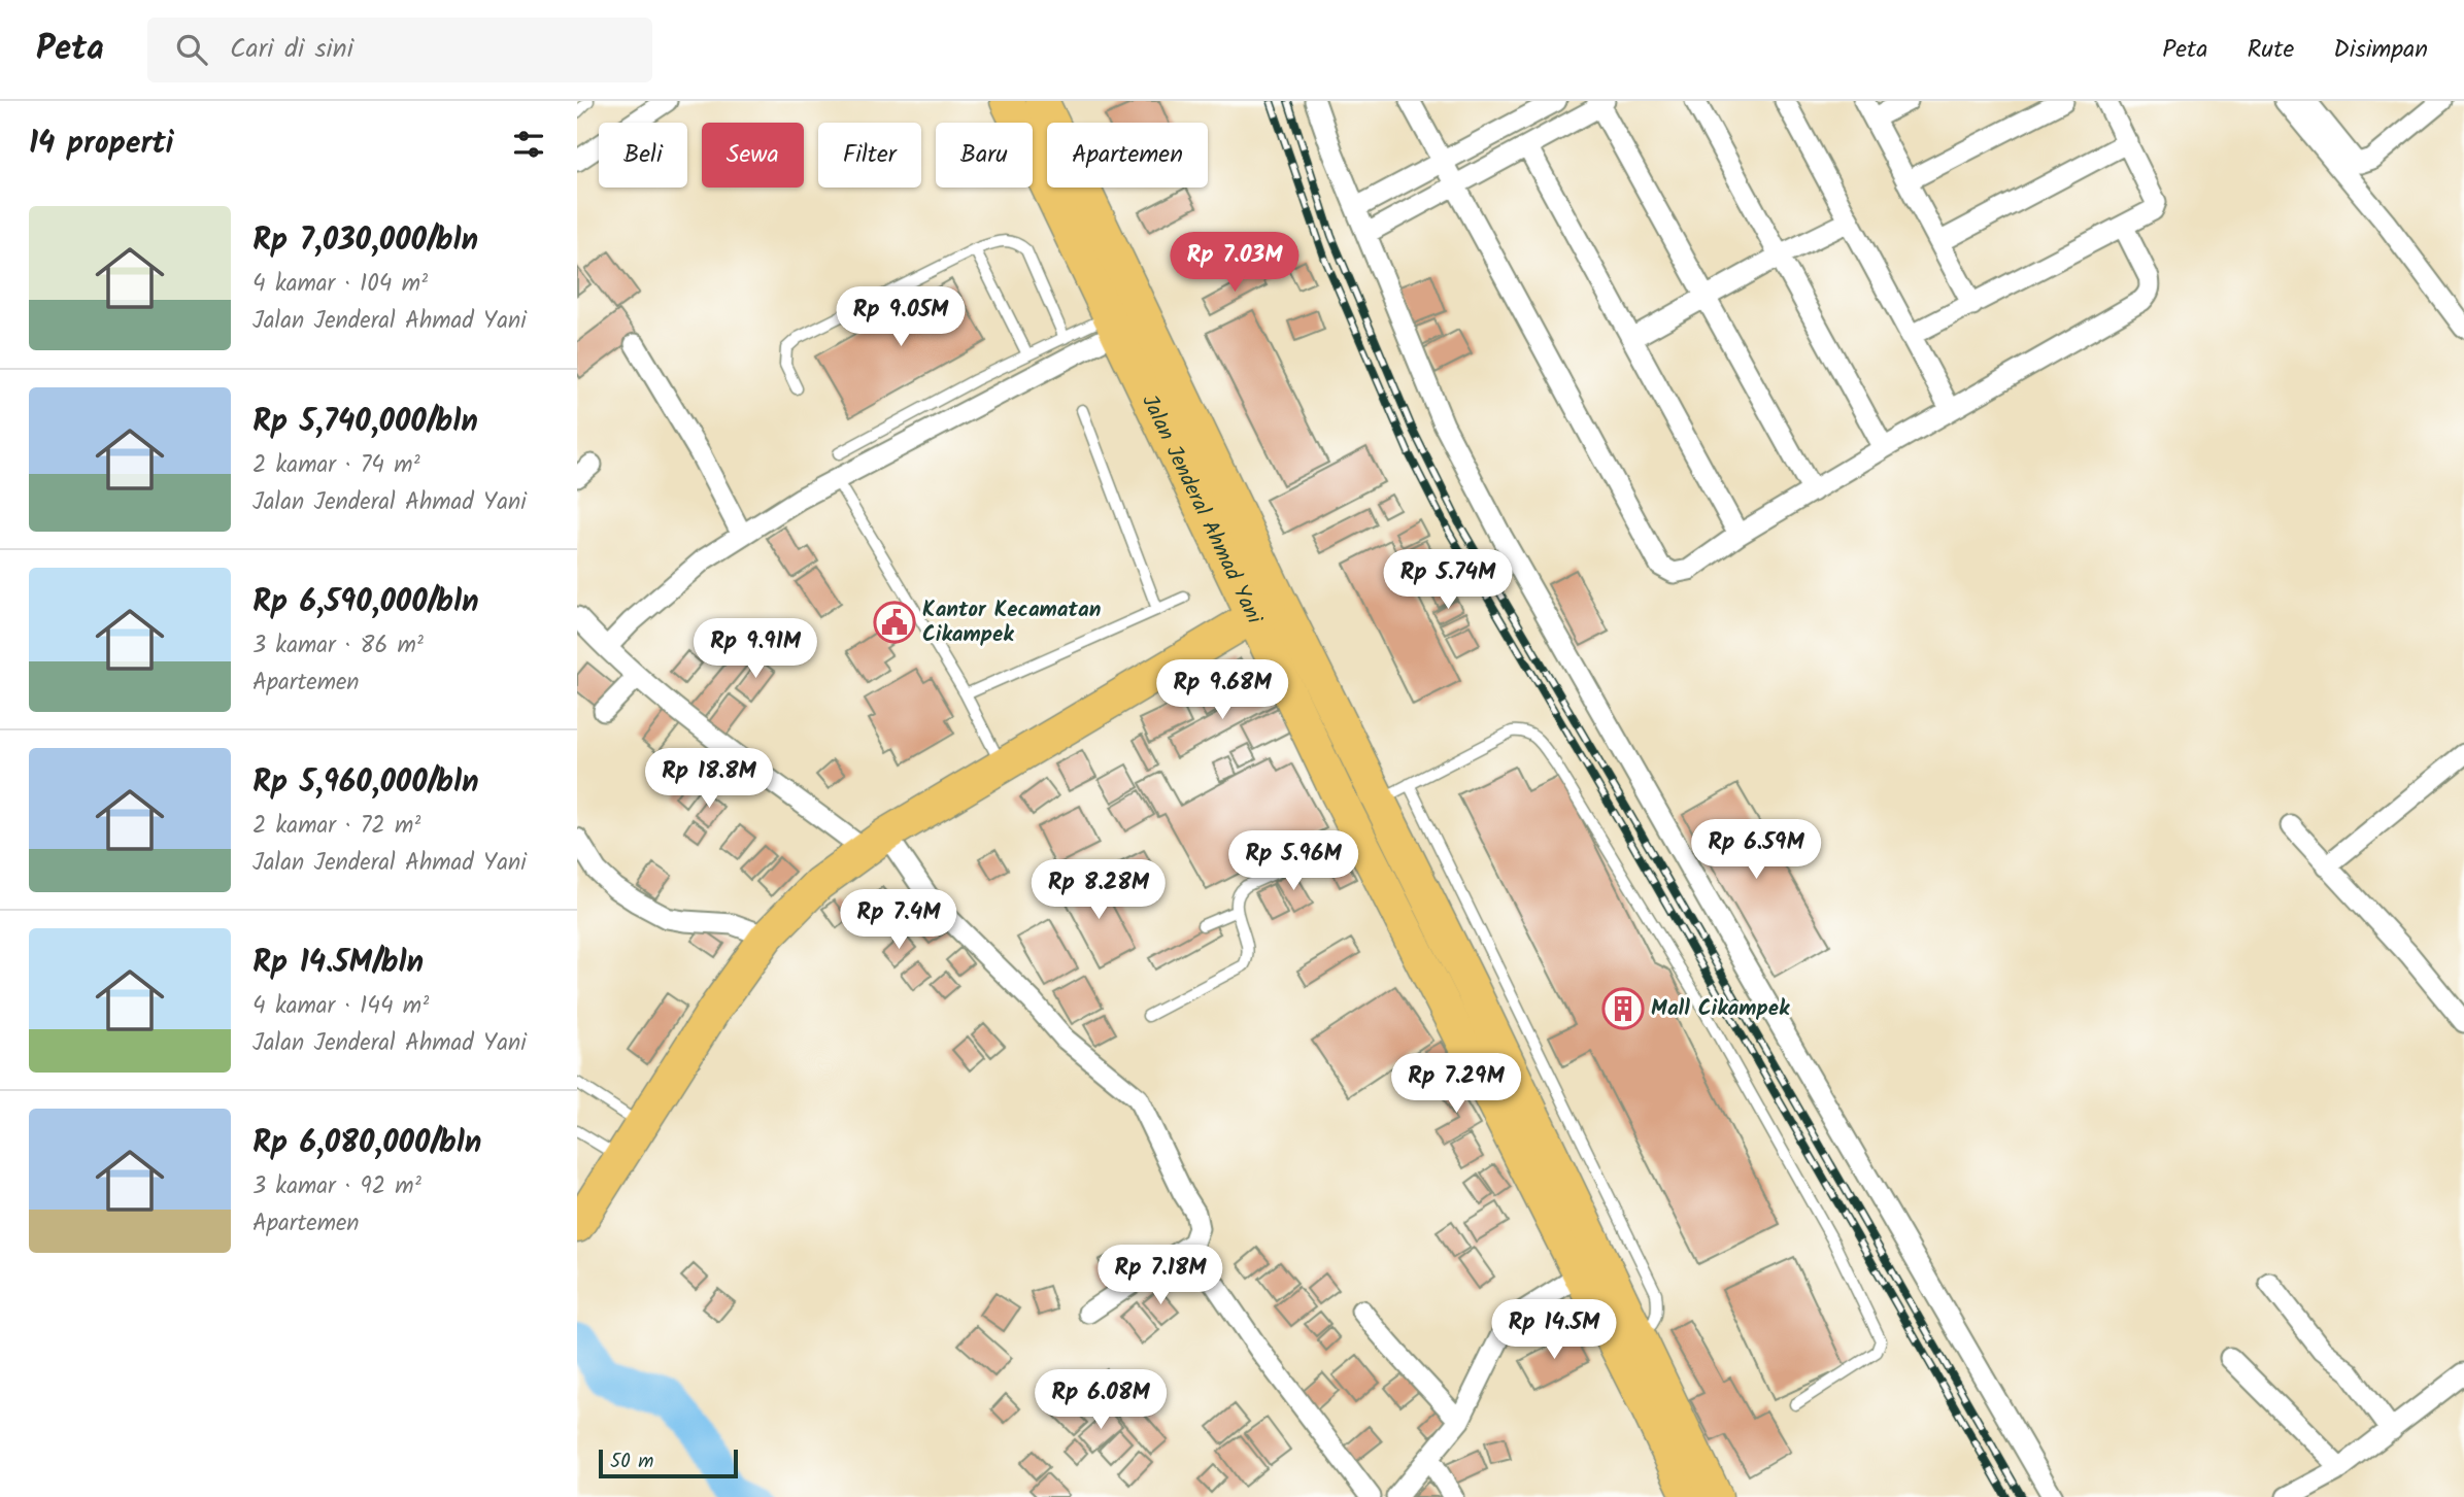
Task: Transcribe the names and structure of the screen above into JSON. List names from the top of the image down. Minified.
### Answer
{"streets":{"highway":["Jalan Jenderal Ahmad Yani"]},"places":{"public building":["Kantor Kecamatan Cikampek"],"building":["Mall Cikampek"]},"scale_bar":"50 m","page":{"header":"Peta","search":"Cari di sini","nav":["Peta","Rute","Disimpan"],"heading":"14 properti","chip":["Beli","Sewa","Filter","Baru","Apartemen"],"list":[{"name":"Rp 7,030,000/bln","note":"4 kamar · 104 m² · Jalan Jenderal Ahmad Yani"},{"name":"Rp 5,740,000/bln","note":"2 kamar · 74 m² · Jalan Jenderal Ahmad Yani"},{"name":"Rp 6,590,000/bln","note":"3 kamar · 86 m² · Apartemen"},{"name":"Rp 5,960,000/bln","note":"2 kamar · 72 m² · Jalan Jenderal Ahmad Yani"},{"name":"Rp 14.5M/bln","note":"4 kamar · 144 m² · Jalan Jenderal Ahmad Yani"},{"name":"Rp 6,080,000/bln","note":"3 kamar · 92 m² · Apartemen"}],"price":["Rp 7.03M","Rp 9.05M","Rp 5.74M","Rp 9.91M","Rp 9.68M","Rp 18.8M","Rp 6.59M","Rp 5.96M","Rp 8.28M","Rp 7.4M","Rp 7.29M","Rp 7.18M","Rp 14.5M","Rp 6.08M"],"scale":"50 m"}}
